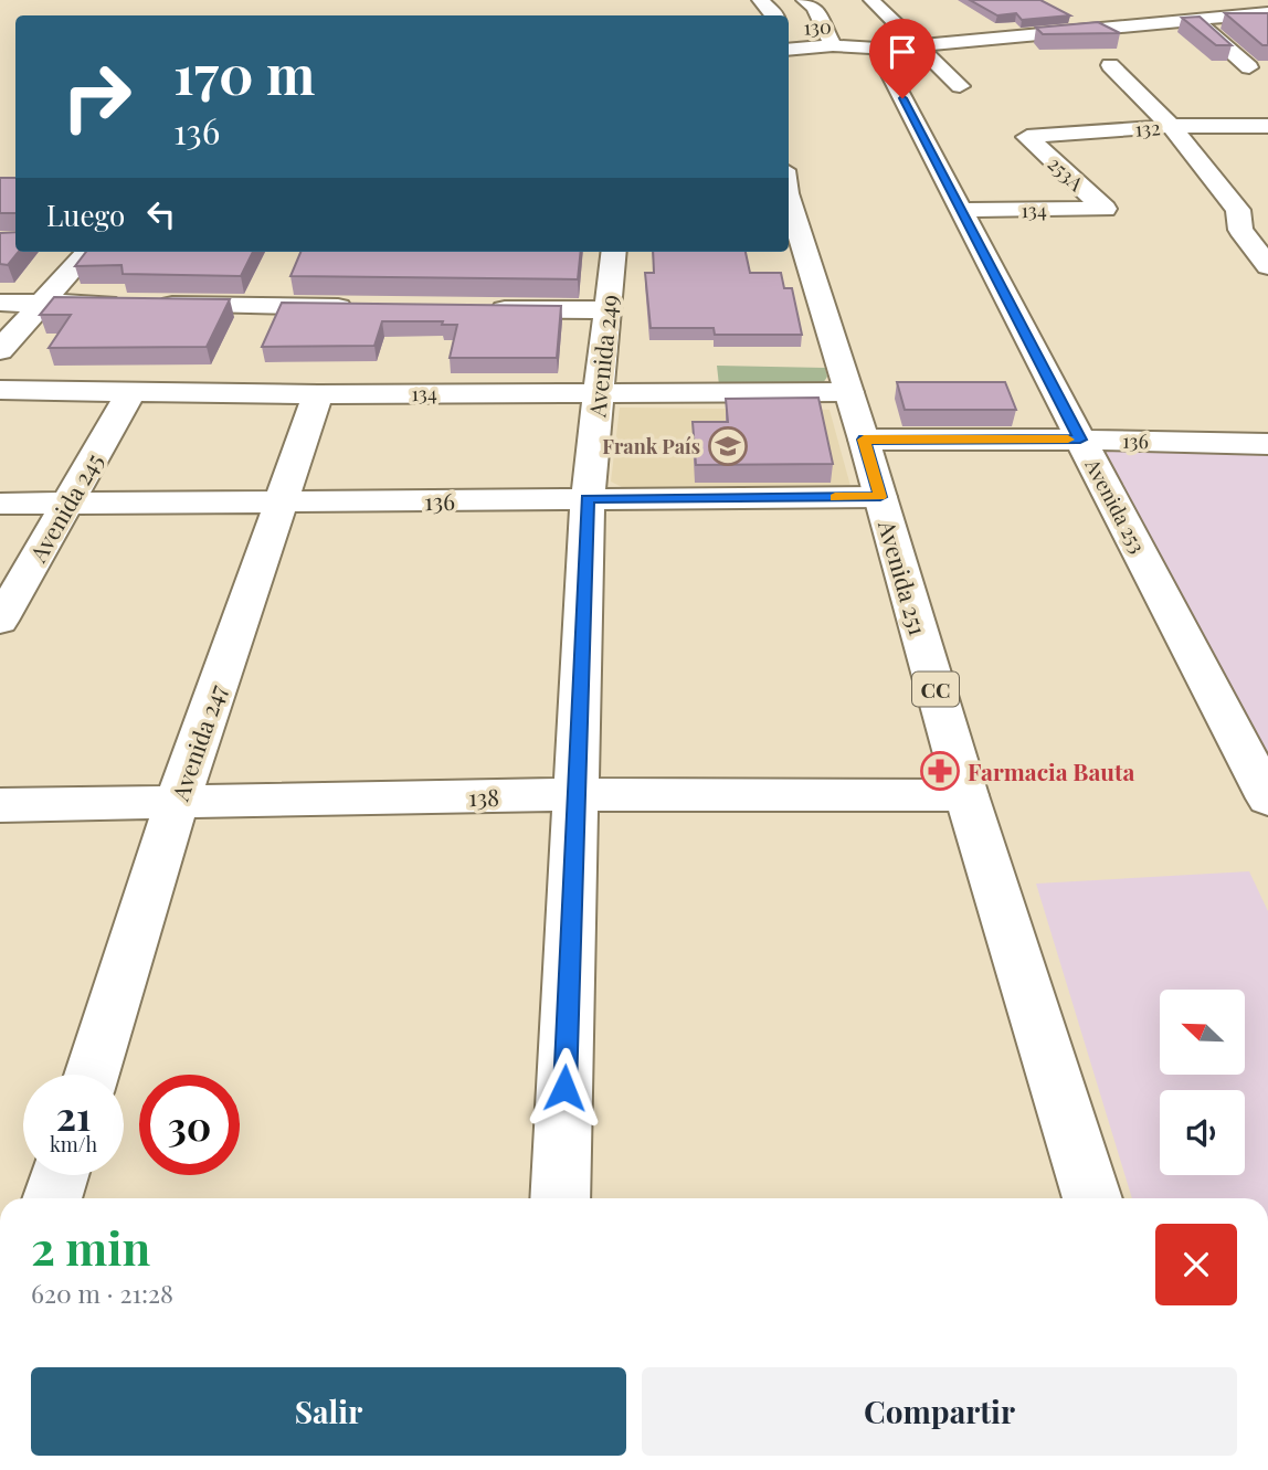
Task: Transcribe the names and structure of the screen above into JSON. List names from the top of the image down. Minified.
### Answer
{"streets":{"street":["130","132","253A","134","Avenida 249","136","Avenida 253","Avenida 245","Avenida 251","CC","Avenida 247","138"]},"crossings":[["130","Avenida 253"],["132","253A"],["253A","134"],["134","Avenida 249"],["134","Avenida 253"],["134","Avenida 245"],["134","Avenida 251"],["134","Avenida 247"],["Avenida 249","136"],["Avenida 249","138"],["136","Avenida 253"],["136","Avenida 245"],["136","Avenida 251"],["136","Avenida 247"],["Avenida 251","138"],["Avenida 247","138"]],"places":{"school or university":["Frank País"],"pharmacy":["Farmacia Bauta"]},"north":"top left","page":{"turn":["170 m","136"],"then":"Luego","speed":"21 km/h","limit":"30","heading":["2 min","620 m · 21:28"],"buttons":["Salir","Compartir"]}}
